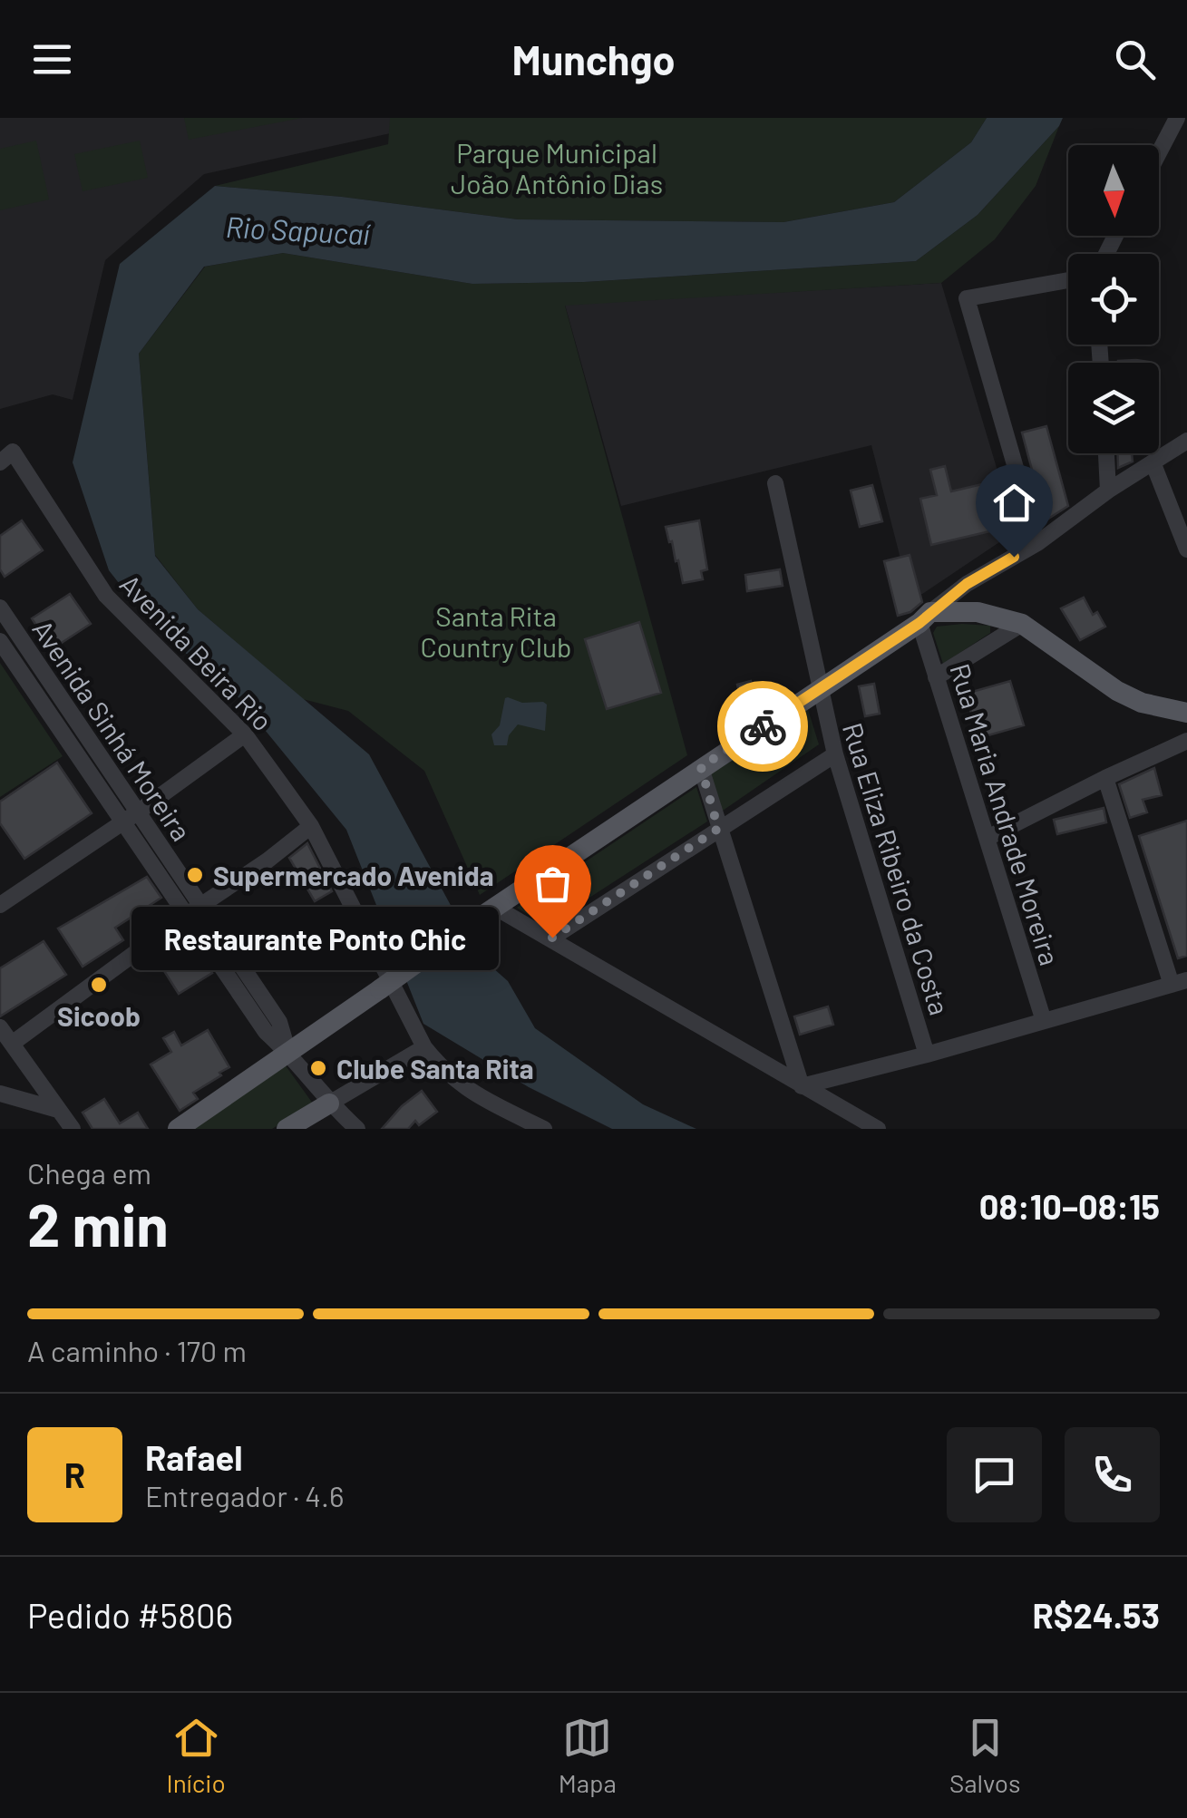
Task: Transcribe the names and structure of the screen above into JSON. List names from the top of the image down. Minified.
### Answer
{"streets":{"street":["Avenida Beira Rio","Avenida Sinhá Moreira","Rua Maria Andrade Moreira","Rua Eliza Ribeiro da Costa"]},"water":["Rio Sapucaí"],"parks":["Parque Municipal João Antônio Dias","Santa Rita Country Club"],"places":["Supermercado Avenida","Restaurante Ponto Chic","Sicoob","Clube Santa Rita"],"north":"bottom","page":{"header":"Munchgo","bubble":"Restaurante Ponto Chic","heading":["2 min","Chega em","08:10–08:15"],"panel":["Rafael","Entregador · 4.6","Pedido #5806","R$24.53"],"bar":"A caminho · 170 m","round":"R","tabs":["Início","Mapa","Salvos"]}}
